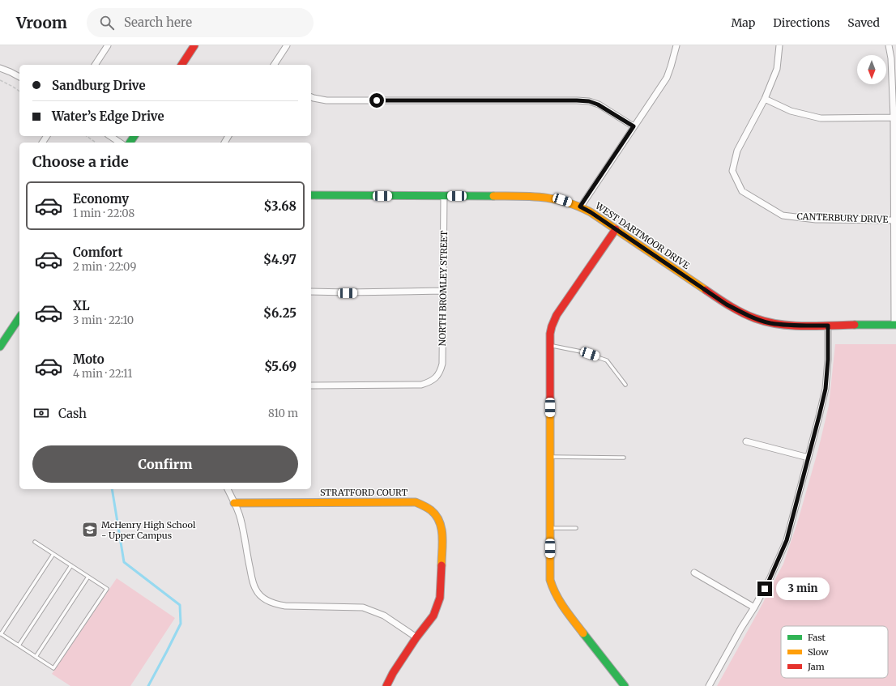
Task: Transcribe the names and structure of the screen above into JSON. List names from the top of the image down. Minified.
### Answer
{"streets":{"street":["CANTERBURY DRIVE","WEST DARTMOOR DRIVE","NORTH BROMLEY STREET","STRATFORD COURT"]},"crossings":[["WEST DARTMOOR DRIVE","NORTH BROMLEY STREET"]],"places":{"school or university":["McHenry High School - Upper Campus"]},"legend":["Fast","Slow","Jam"],"north":"bottom","page":{"header":"Vroom","search":"Search here","nav":["Map","Directions","Saved"],"banner":["Sandburg Drive","Water’s Edge Drive"],"heading":"Choose a ride","list":[{"name":"Economy","note":"1 min · 22:08","value":"$3.68"},{"name":"Comfort","note":"2 min · 22:09","value":"$4.97"},{"name":"XL","note":"3 min · 22:10","value":"$6.25"},{"name":"Moto","note":"4 min · 22:11","value":"$5.69"}],"pay":["Cash","810 m"],"buttons":"Confirm","bubble":"3 min"}}
